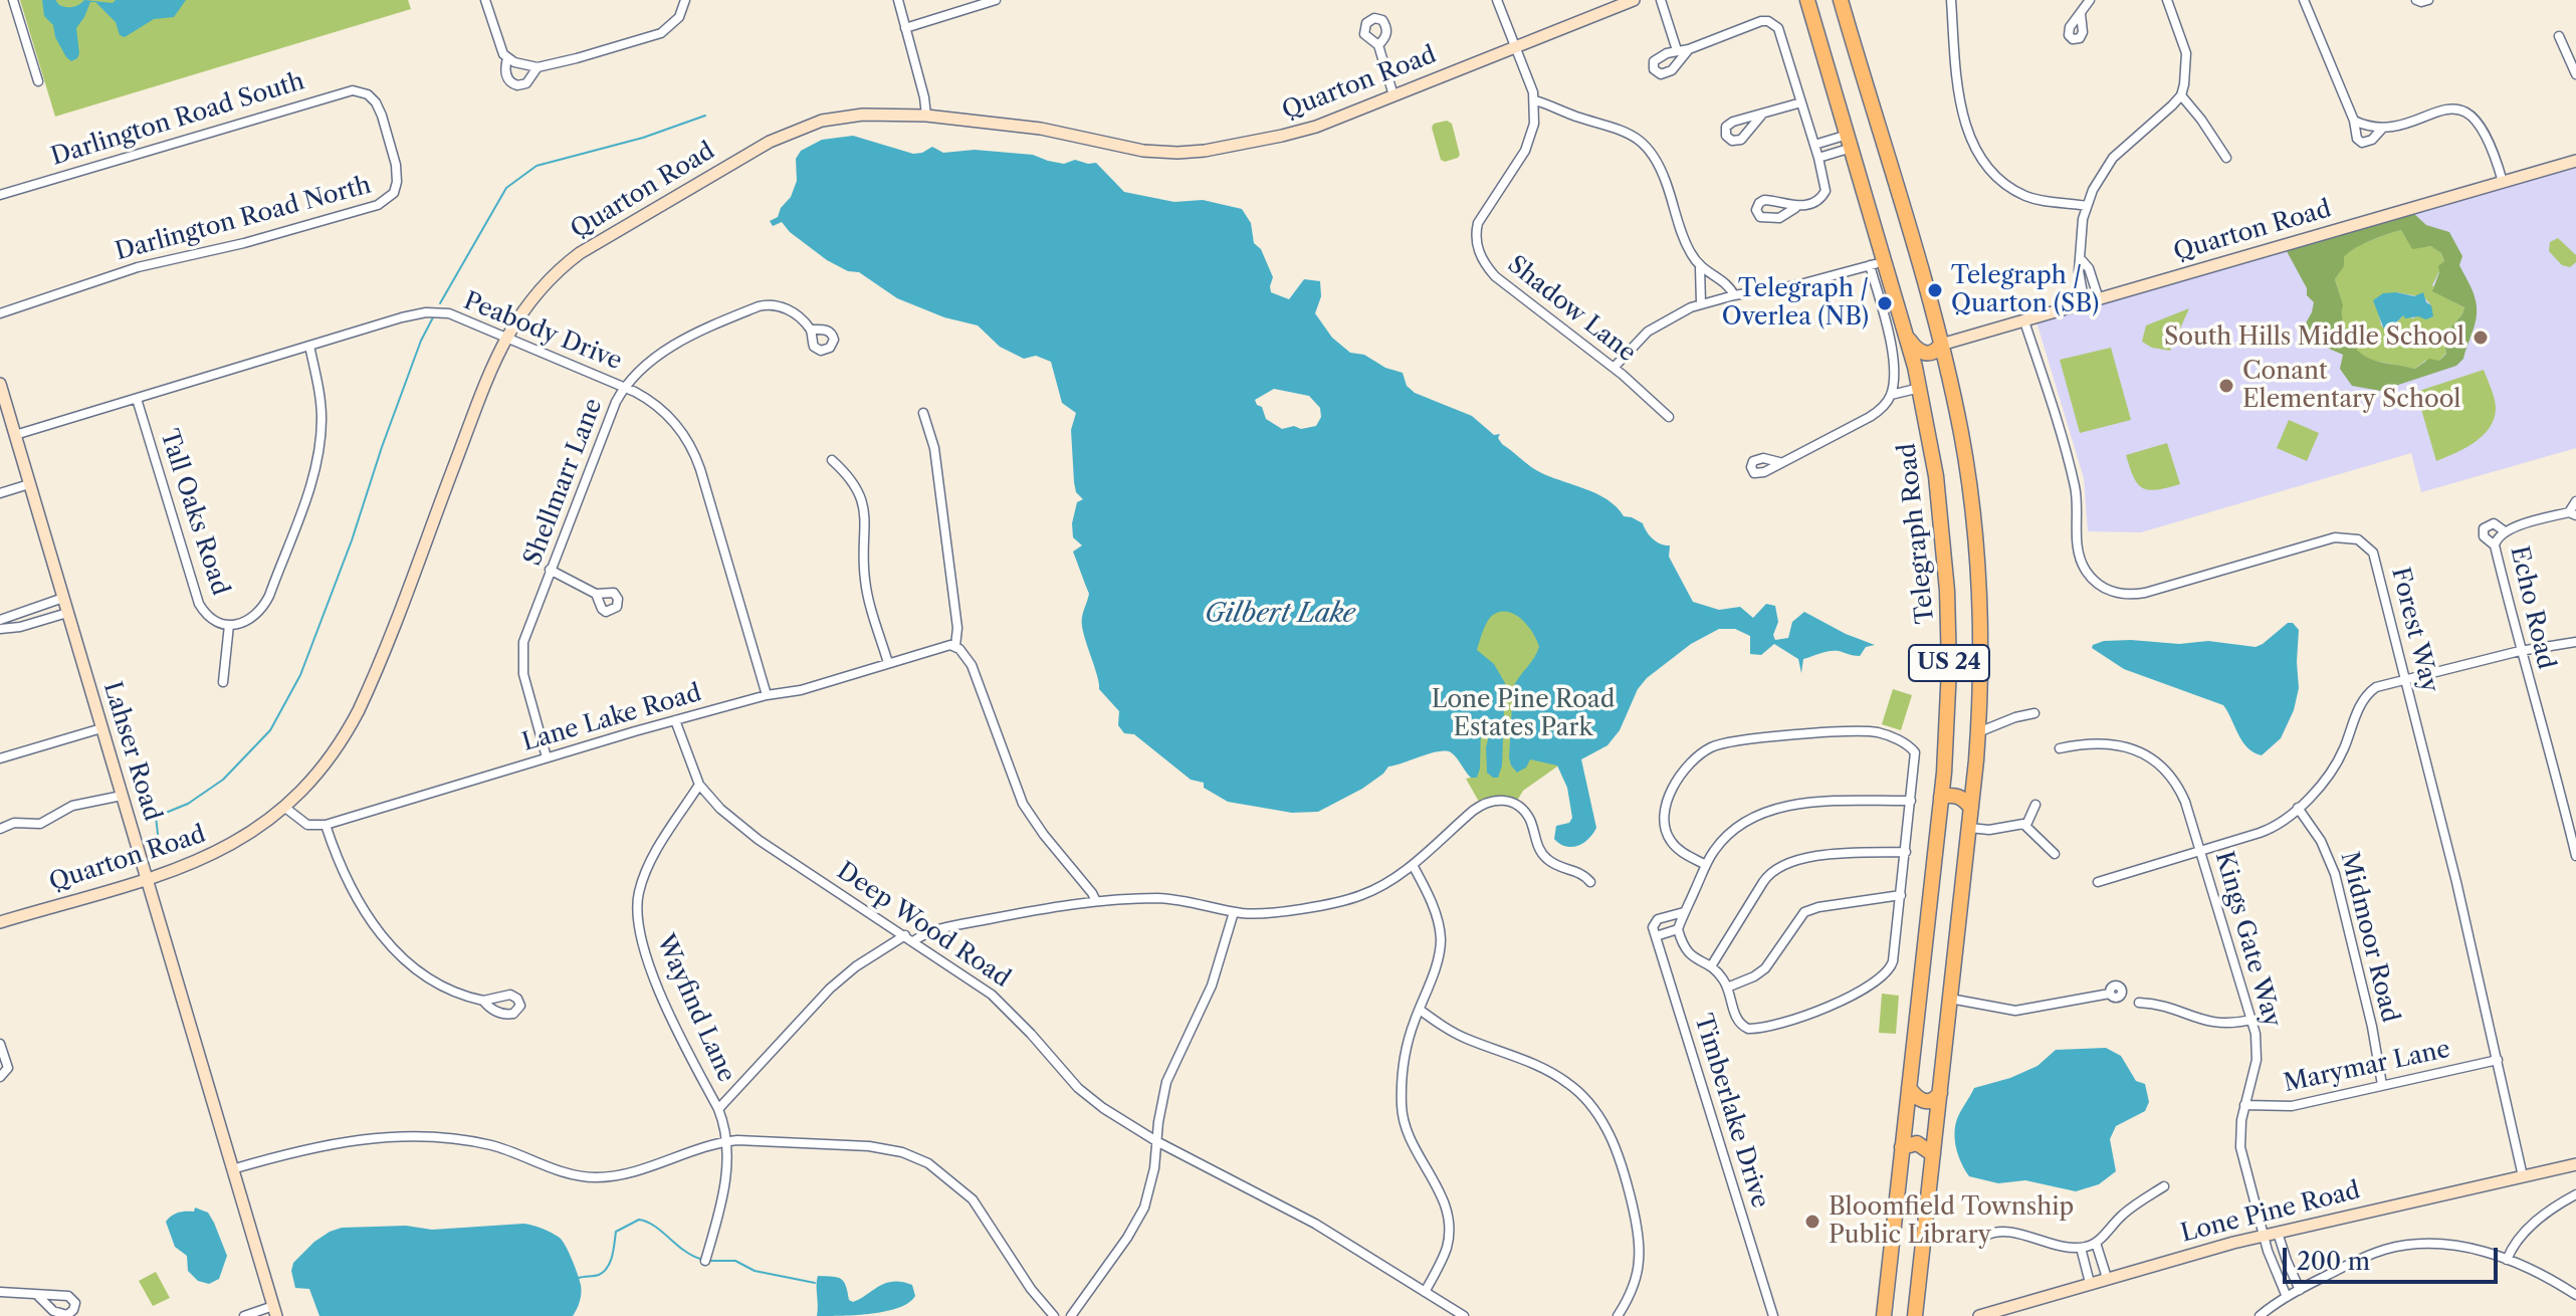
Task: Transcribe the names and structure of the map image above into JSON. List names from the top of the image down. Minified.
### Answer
{"streets":{"highway":["Telegraph Road","US 24"],"street":["Quarton Road","Darlington Road South","Darlington Road North","Shadow Lane","Peabody Drive","Shellmarr Lane","Tall Oaks Road","Echo Road","Forest Way","Lane Lake Road","Lahser Road","Deep Wood Road","Midmoor Road","Kings Gate Way","Wayfind Lane","Marymar Lane","Timberlake Drive","Lone Pine Road"]},"crossings":[["Quarton Road","Peabody Drive"],["Quarton Road","Forest Way"],["Quarton Road","US 24"],["Quarton Road","Lahser Road"],["Darlington Road South","Darlington Road North"],["Peabody Drive","Shellmarr Lane"],["Peabody Drive","Tall Oaks Road"],["Peabody Drive","Lane Lake Road"],["Peabody Drive","Lahser Road"],["Shellmarr Lane","Lane Lake Road"],["Forest Way","Marymar Lane"],["Forest Way","Lone Pine Road"],["Lane Lake Road","Deep Wood Road"],["Deep Wood Road","Wayfind Lane"],["Midmoor Road","Marymar Lane"],["Kings Gate Way","Marymar Lane"],["Kings Gate Way","Lone Pine Road"]],"water":["Gilbert Lake"],"parks":["Lone Pine Road Estates Park"],"places":["Telegraph / Quarton (SB)","Telegraph / Overlea (NB)","South Hills Middle School","Conant Elementary School","Bloomfield Township Public Library"],"scale_bar":"200 m"}
